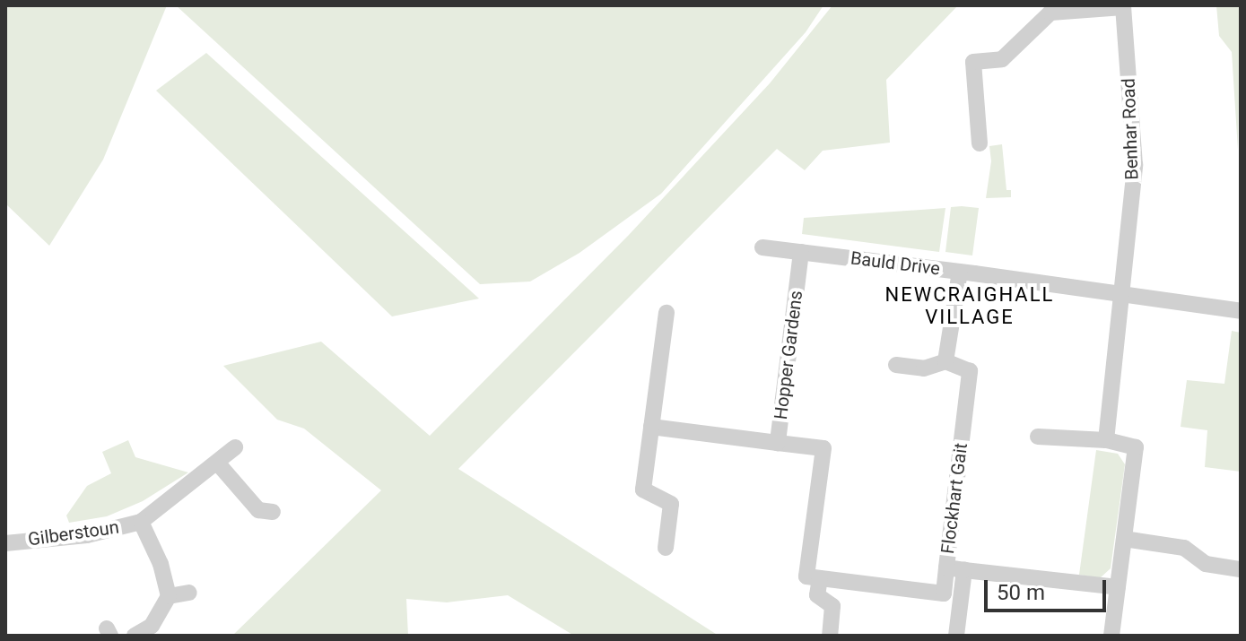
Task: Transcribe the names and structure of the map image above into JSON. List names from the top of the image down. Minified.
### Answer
{"streets":{"street":["Benhar Road","Bauld Drive","Hopper Gardens","Flockhart Gait","Gilberstoun"]},"crossings":[["Benhar Road","Bauld Drive"],["Bauld Drive","Hopper Gardens"]],"districts":["NEWCRAIGHALL VILLAGE"],"scale_bar":"50 m"}
